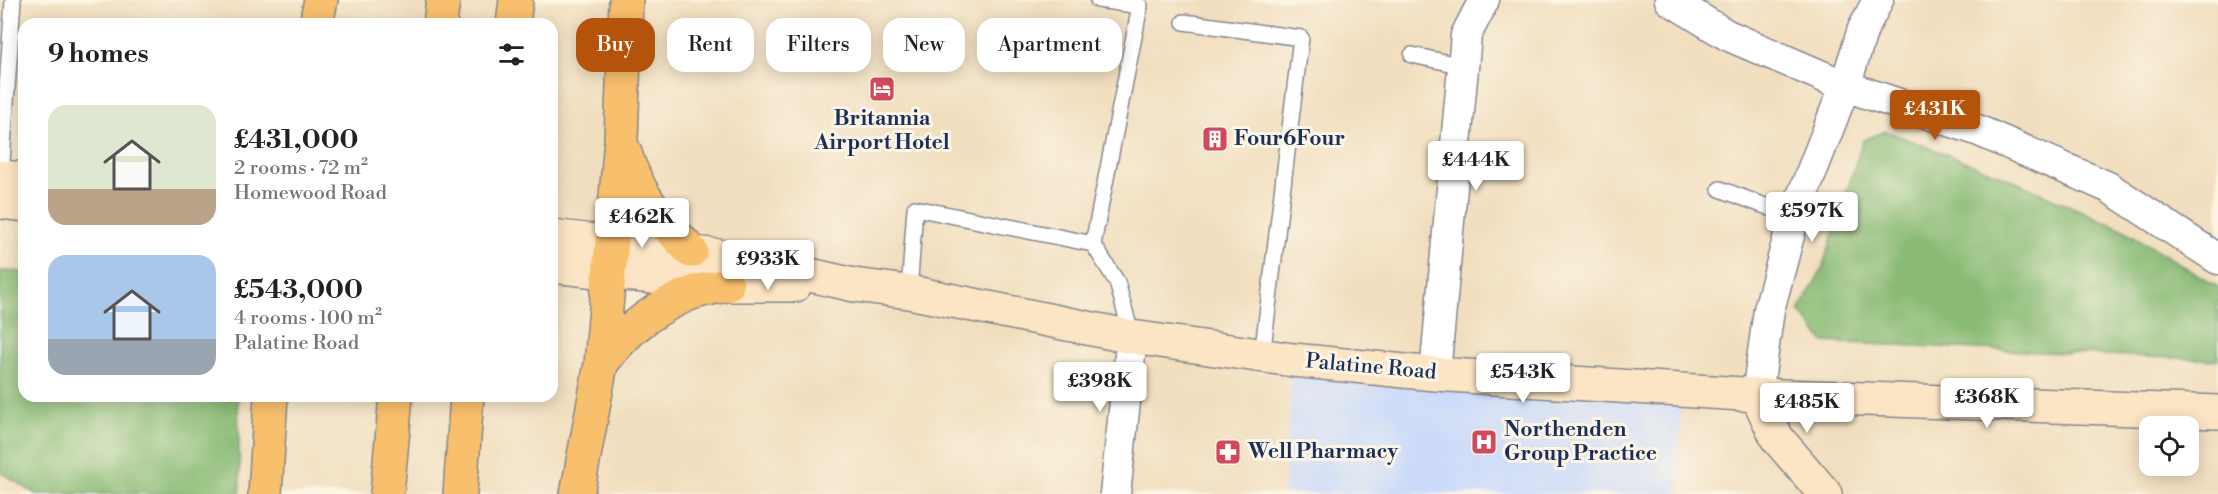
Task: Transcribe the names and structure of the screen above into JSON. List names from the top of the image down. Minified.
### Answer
{"streets":{"main road":["Palatine Road"]},"places":{"hotel":["Britannia Airport Hotel"],"building":["Four6Four"],"hospital":["Northenden Group Practice"],"pharmacy":["Well Pharmacy"]},"page":{"chip":["Buy","Rent","Filters","New","Apartment"],"heading":"9 homes","price":["£431K","£444K","£597K","£462K","£933K","£543K","£398K","£368K","£485K"],"list":[{"name":"£431,000","note":"2 rooms · 72 m² · Homewood Road"},{"name":"£543,000","note":"4 rooms · 100 m² · Palatine Road"}]}}
